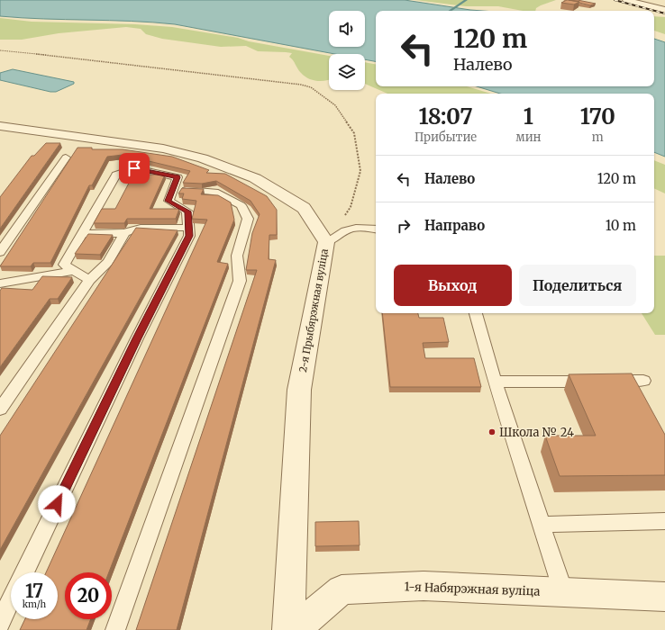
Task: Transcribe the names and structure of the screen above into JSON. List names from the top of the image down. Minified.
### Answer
{"streets":{"street":["2-я Прыбярэжная вуліца","1-я Набярэжная вуліца"]},"places":["Школа № 24"],"page":{"turn":["120 m","Налево"],"eta":["18:07","Прибытие","1","мин","170","m"],"list":[{"name":"Налево","value":"120 m"},{"name":"Направо","value":"10 m"}],"buttons":["Выход","Поделиться"],"speed":"17 km/h","limit":"20"}}
